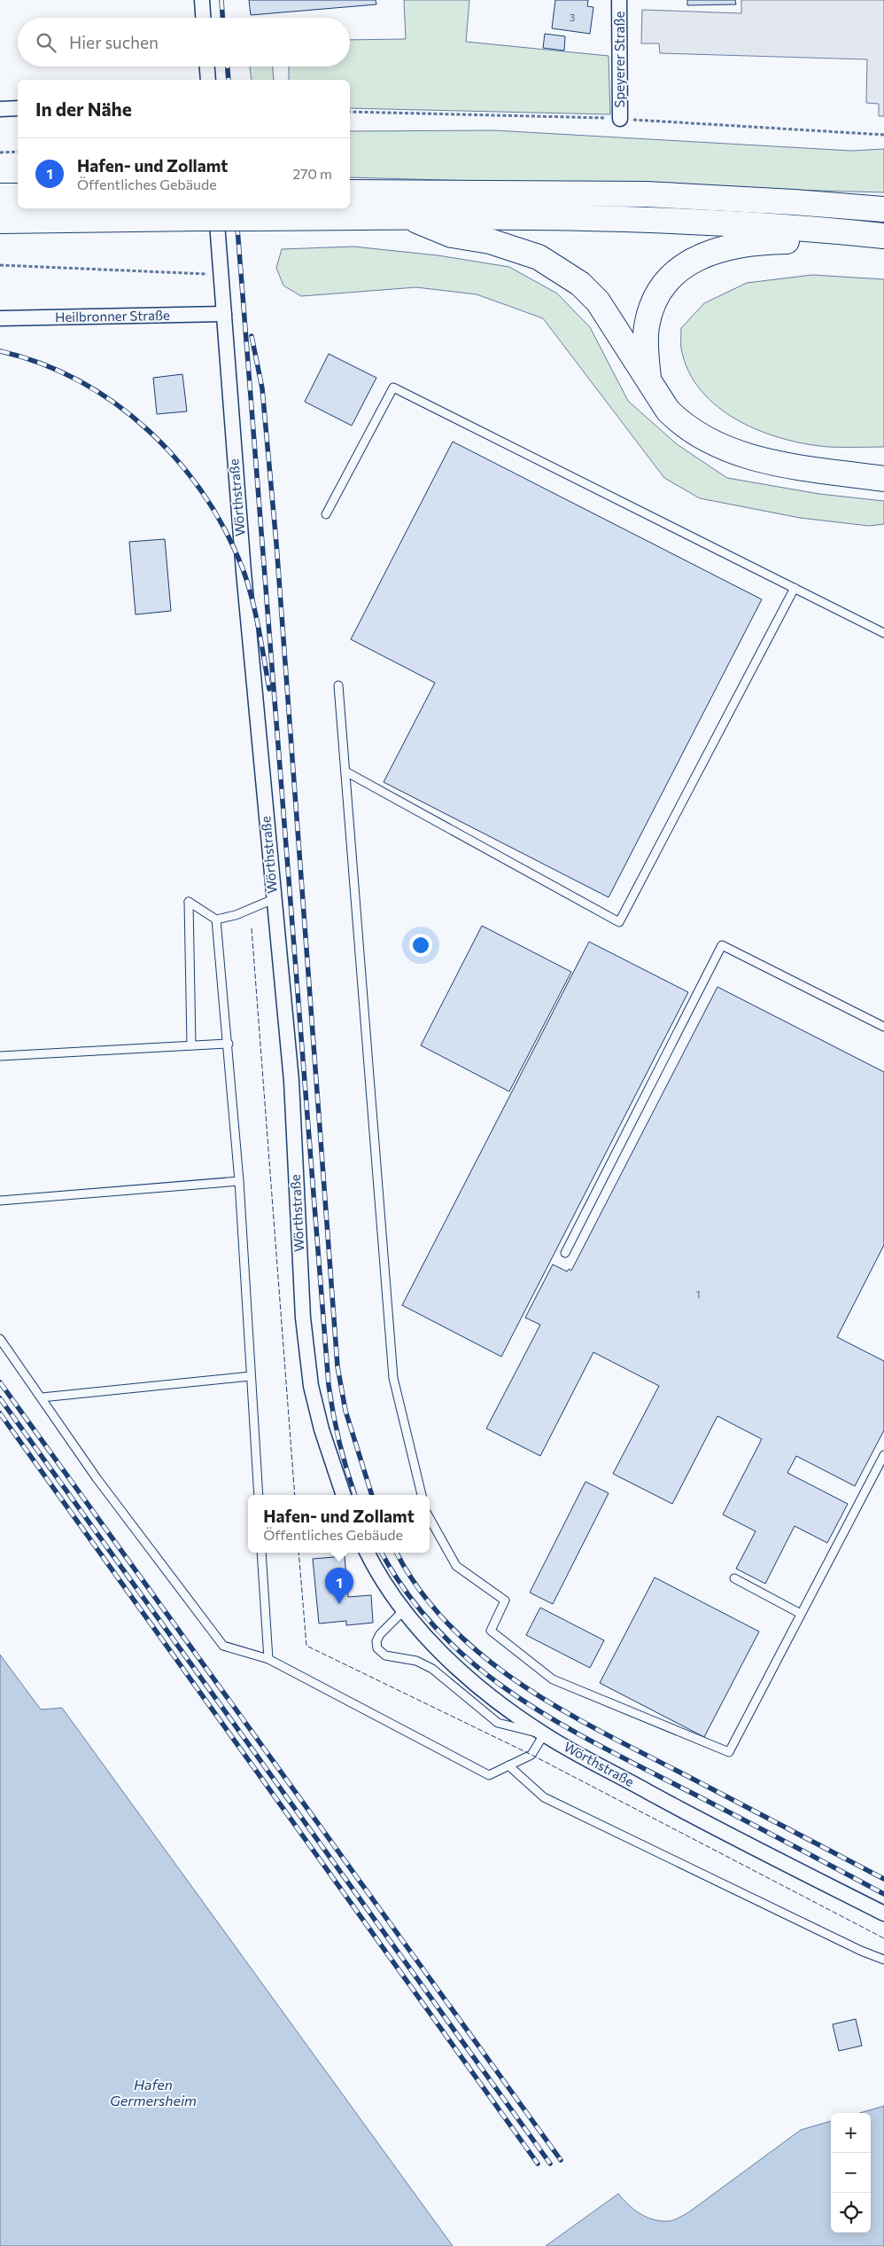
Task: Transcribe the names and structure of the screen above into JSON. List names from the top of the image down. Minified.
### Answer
{"streets":{"street":["Speyerer Straße","Heilbronner Straße","Wörthstraße"]},"crossings":[["Heilbronner Straße","Wörthstraße"]],"water":["Hafen Germersheim"],"house_numbers":["3","1"],"page":{"search":"Hier suchen","heading":"In der Nähe","list":[{"mark":"1","name":"Hafen- und Zollamt","note":"Öffentliches Gebäude","value":"270 m"}],"popup":["Hafen- und Zollamt","Öffentliches Gebäude"],"pins":"1","map_buttons":["+","−"]}}
